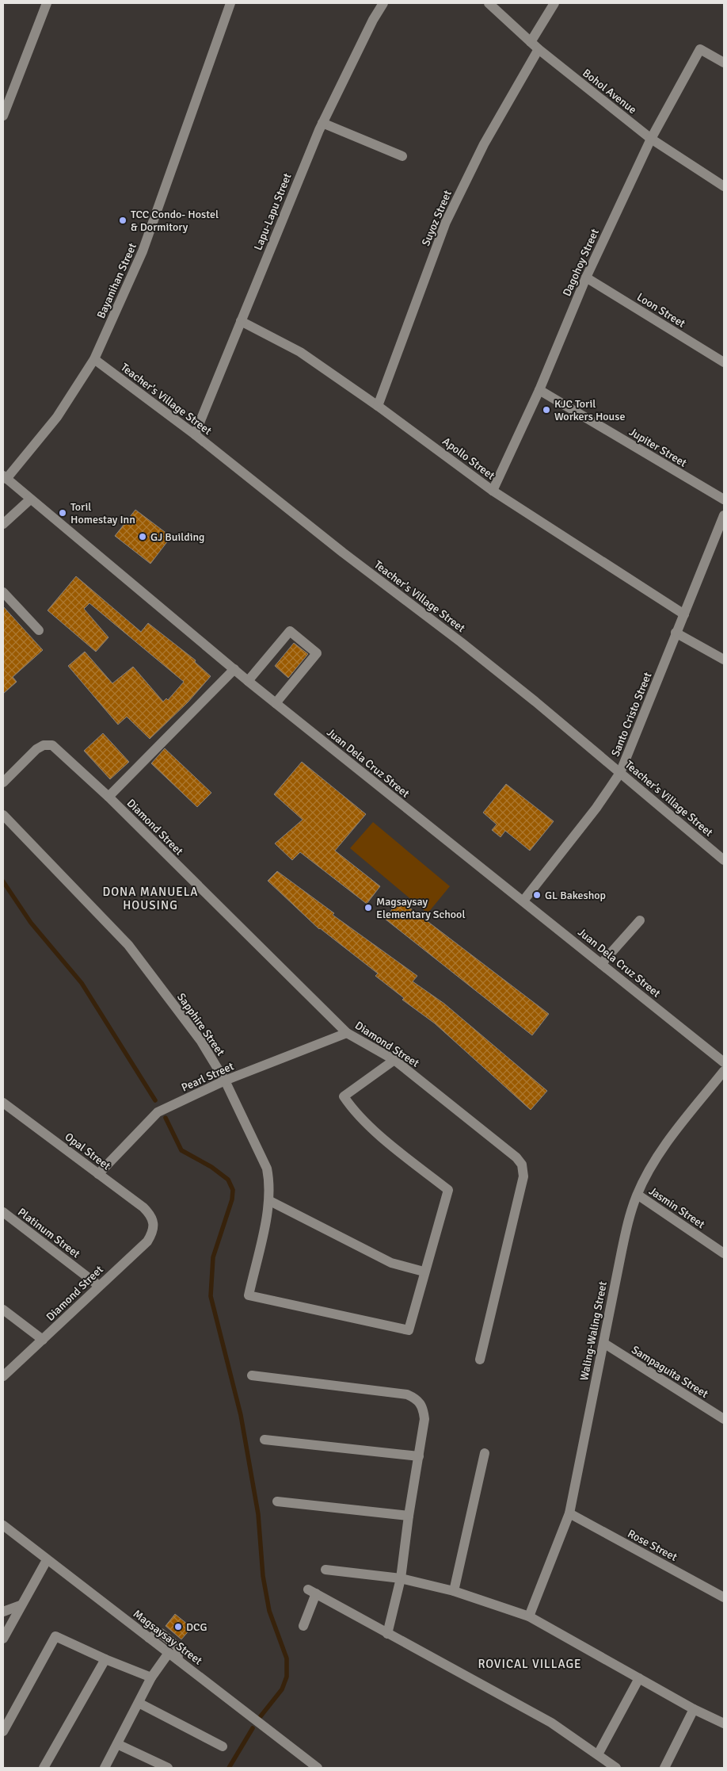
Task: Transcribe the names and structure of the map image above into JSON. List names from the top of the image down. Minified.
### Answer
{"streets":{"street":["Bohol Avenue","Lapu-Lapu Street","Suyoz Street","Dagohoy Street","Bayanihan Street","Loon Street","Teacher's Village Street","Jupiter Street","Apollo Street","Santo Cristo Street","Juan Dela Cruz Street","Diamond Street","Sapphire Street","Pearl Street","Opal Street","Jasmin Street","Platinum Street","Waling-Waling Street","Sampaguita Street","Rose Street","Magsaysay Street"]},"crossings":[["Bohol Avenue","Suyoz Street"],["Bohol Avenue","Dagohoy Street"],["Lapu-Lapu Street","Teacher's Village Street"],["Lapu-Lapu Street","Apollo Street"],["Suyoz Street","Apollo Street"],["Dagohoy Street","Loon Street"],["Dagohoy Street","Jupiter Street"],["Dagohoy Street","Apollo Street"],["Bayanihan Street","Teacher's Village Street"],["Bayanihan Street","Juan Dela Cruz Street"],["Teacher's Village Street","Santo Cristo Street"],["Apollo Street","Santo Cristo Street"],["Santo Cristo Street","Juan Dela Cruz Street"],["Diamond Street","Pearl Street"],["Diamond Street","Opal Street"],["Diamond Street","Platinum Street"],["Sapphire Street","Pearl Street"],["Pearl Street","Opal Street"],["Jasmin Street","Waling-Waling Street"],["Waling-Waling Street","Sampaguita Street"],["Waling-Waling Street","Rose Street"]],"districts":["DONA MANUELA HOUSING","ROVICAL VILLAGE"],"places":["TCC Condo- Hostel & Dormitory","KJC Toril Workers House","Toril Homestay Inn","GJ Building","GL Bakeshop","Magsaysay Elementary School","DCG"]}
